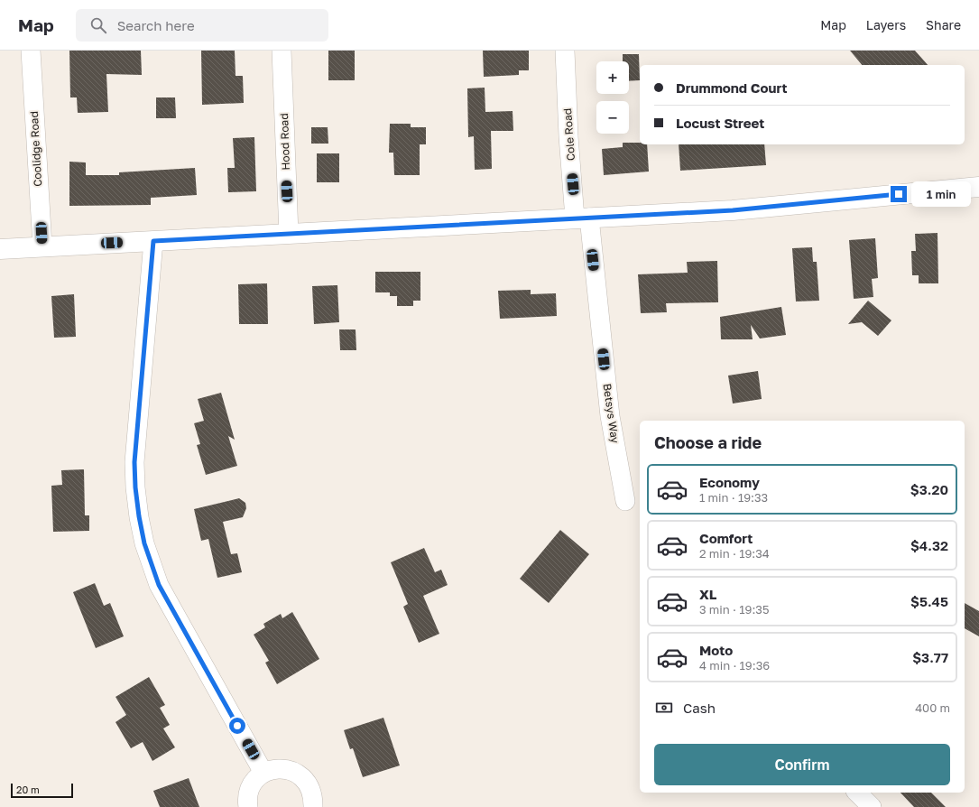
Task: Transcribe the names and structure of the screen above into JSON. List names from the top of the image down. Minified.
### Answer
{"streets":{"street":["Cole Road","Hood Road","Coolidge Road","Betsys Way"]},"crossings":[["Cole Road","Betsys Way"]],"scale_bar":"20 m","page":{"header":"Map","search":"Search here","nav":["Map","Layers","Share"],"map_buttons":["+","−"],"banner":["Drummond Court","Locust Street"],"bubble":"1 min","heading":"Choose a ride","list":[{"name":"Economy","note":"1 min · 19:33","value":"$3.20"},{"name":"Comfort","note":"2 min · 19:34","value":"$4.32"},{"name":"XL","note":"3 min · 19:35","value":"$5.45"},{"name":"Moto","note":"4 min · 19:36","value":"$3.77"}],"pay":["Cash","400 m"],"buttons":"Confirm","scale":"20 m"}}
